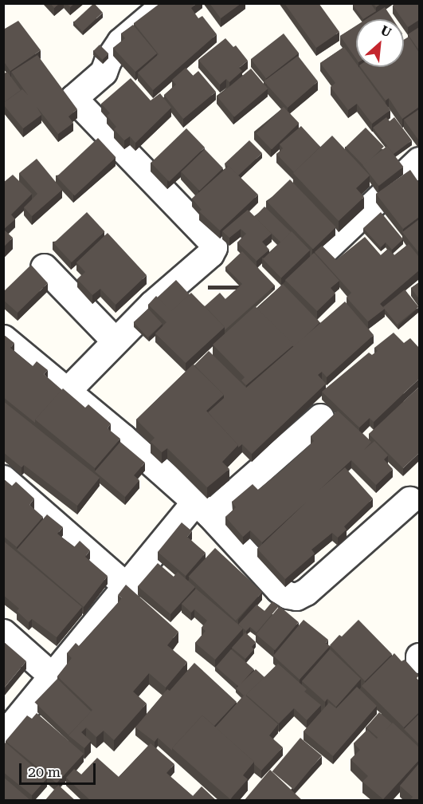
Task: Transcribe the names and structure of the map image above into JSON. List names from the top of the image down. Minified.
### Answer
{"scale_bar":"20 m","north":"top right"}
